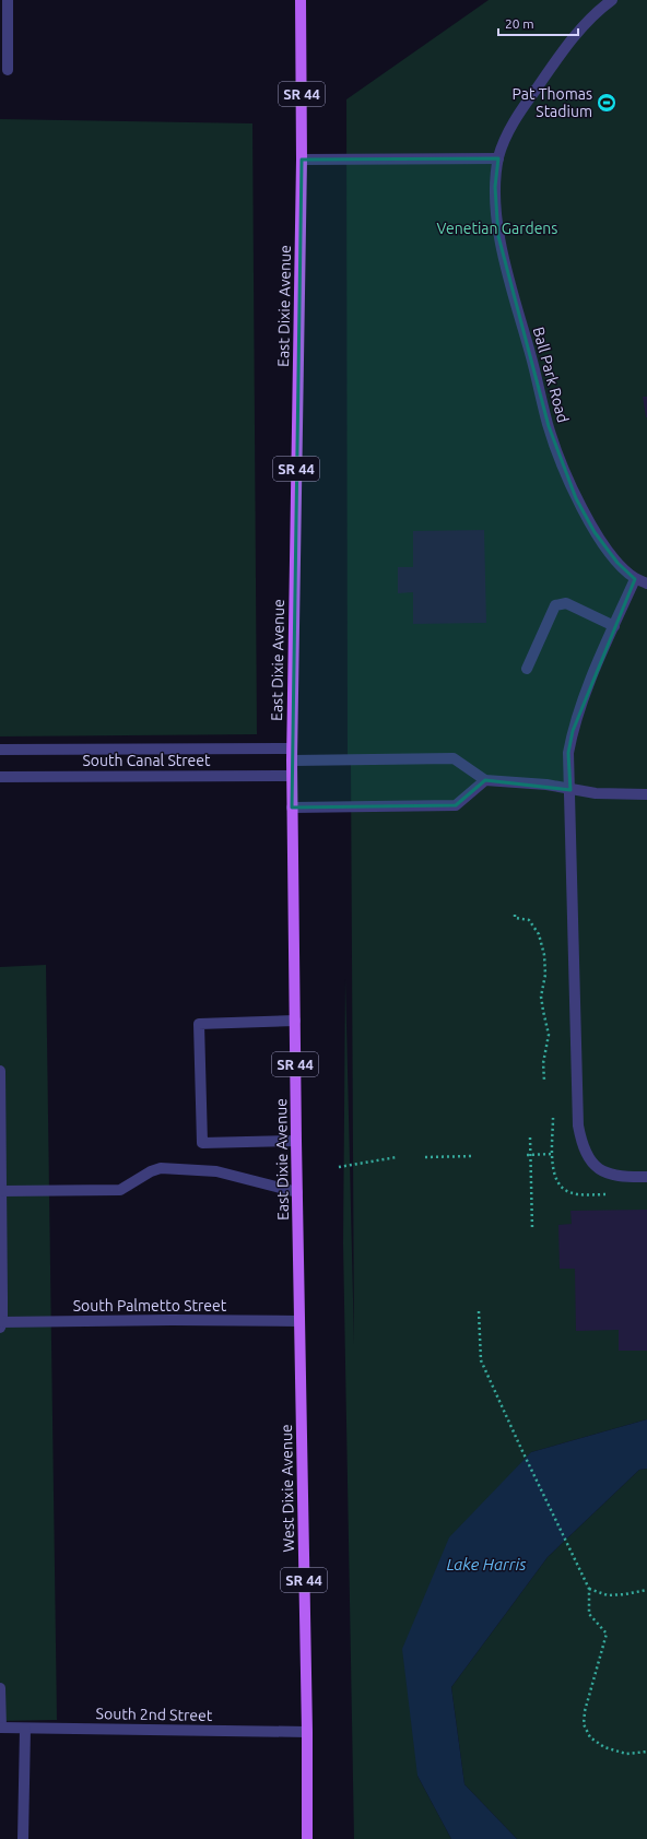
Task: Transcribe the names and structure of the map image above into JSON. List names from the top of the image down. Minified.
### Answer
{"streets":{"main road":["SR 44","East Dixie Avenue","West Dixie Avenue"],"street":["Ball Park Road","South Canal Street","South Palmetto Street","South 2nd Street"]},"crossings":[["East Dixie Avenue","South Canal Street"],["East Dixie Avenue","South Palmetto Street"],["East Dixie Avenue","West Dixie Avenue"],["South Palmetto Street","West Dixie Avenue"],["West Dixie Avenue","South 2nd Street"]],"water":["Lake Harris"],"parks":["Venetian Gardens"],"places":{"sports":["Pat Thomas Stadium"]},"scale_bar":"20 m"}
